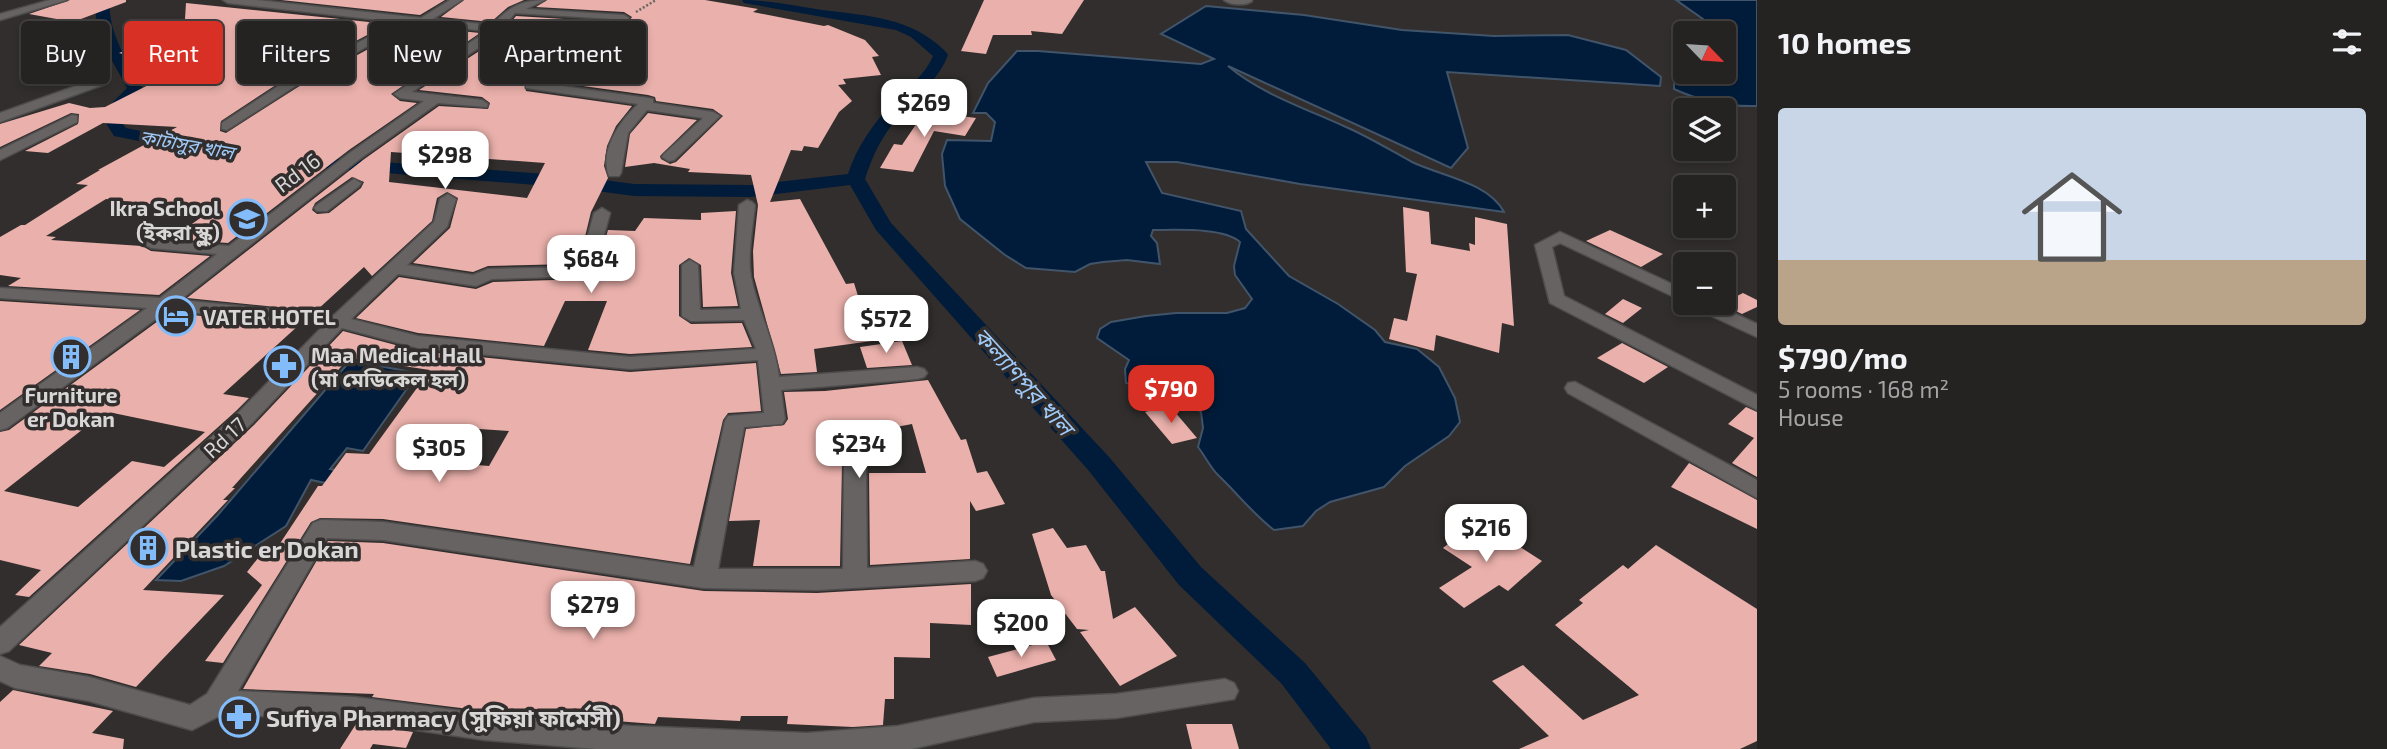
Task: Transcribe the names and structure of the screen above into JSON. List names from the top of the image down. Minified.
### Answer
{"streets":{"street":["Rd 16","Rd 17"]},"water":["কাটাসুর খাল","কল্যাণপুর খাল"],"places":{"school or university":["Ikra School (ইকরা স্কুল)"],"hotel":["VATER HOTEL"],"building":["Furniture er Dokan","Plastic er Dokan"],"pharmacy":["Maa Medical Hall (মা মেডিকেল হল)","Sufiya Pharmacy (সুফিয়া ফার্মেসী)"]},"north":"bottom right","page":{"heading":"10 homes","map_buttons":["+","−"],"chip":["Buy","Rent","Filters","New","Apartment"],"price":["$269","$298","$684","$572","$790","$234","$305","$216","$279","$200"],"list":[{"name":"$790/mo","note":"5 rooms · 168 m² · House"}]}}
